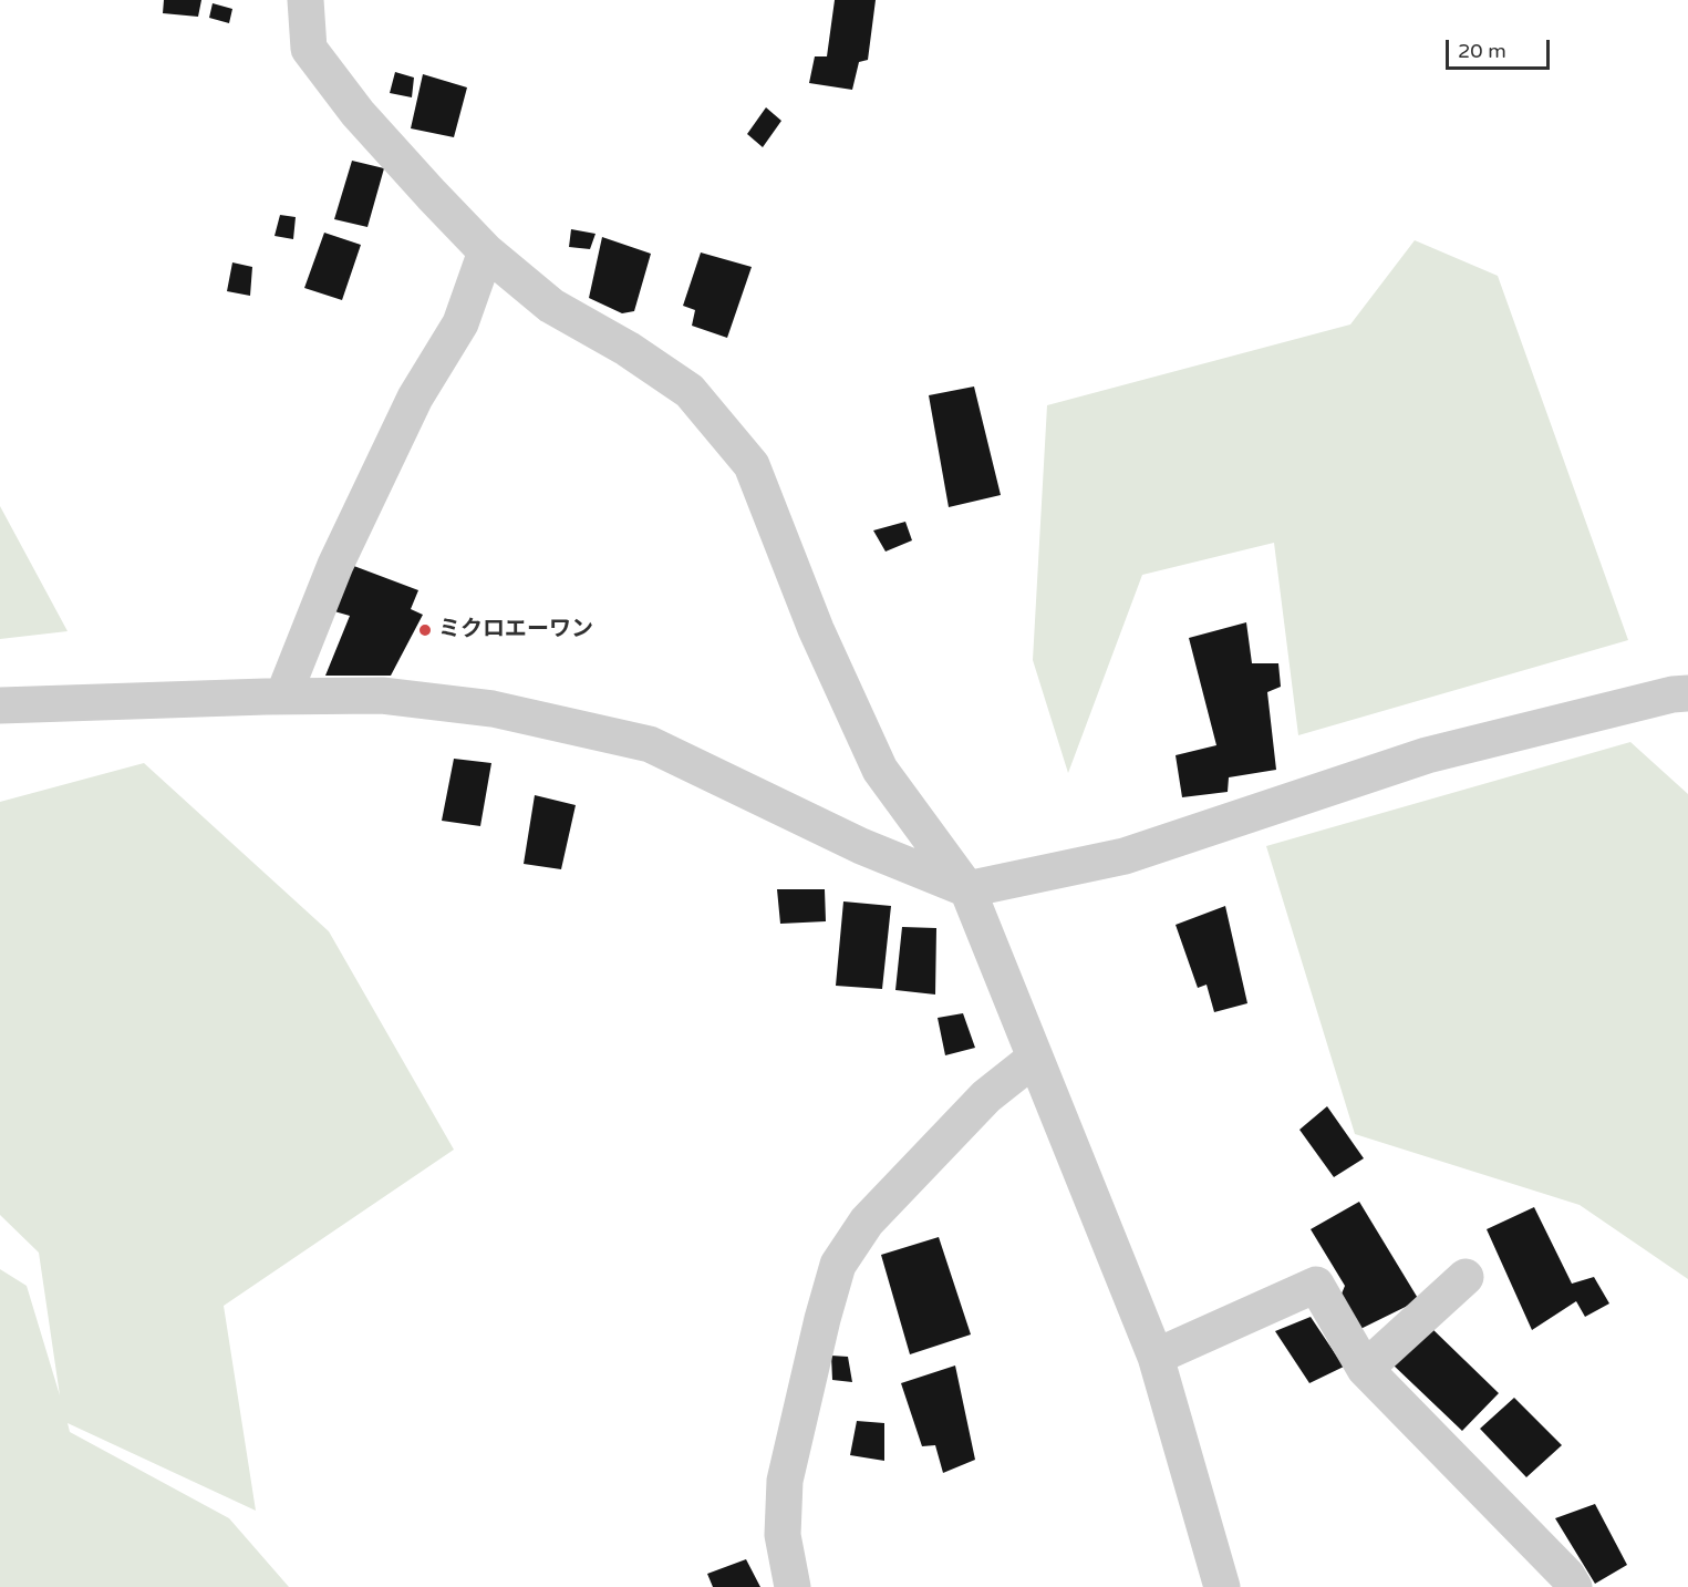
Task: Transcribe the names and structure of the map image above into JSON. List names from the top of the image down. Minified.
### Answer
{"places":["ミクロエーワン"],"scale_bar":"20 m"}
